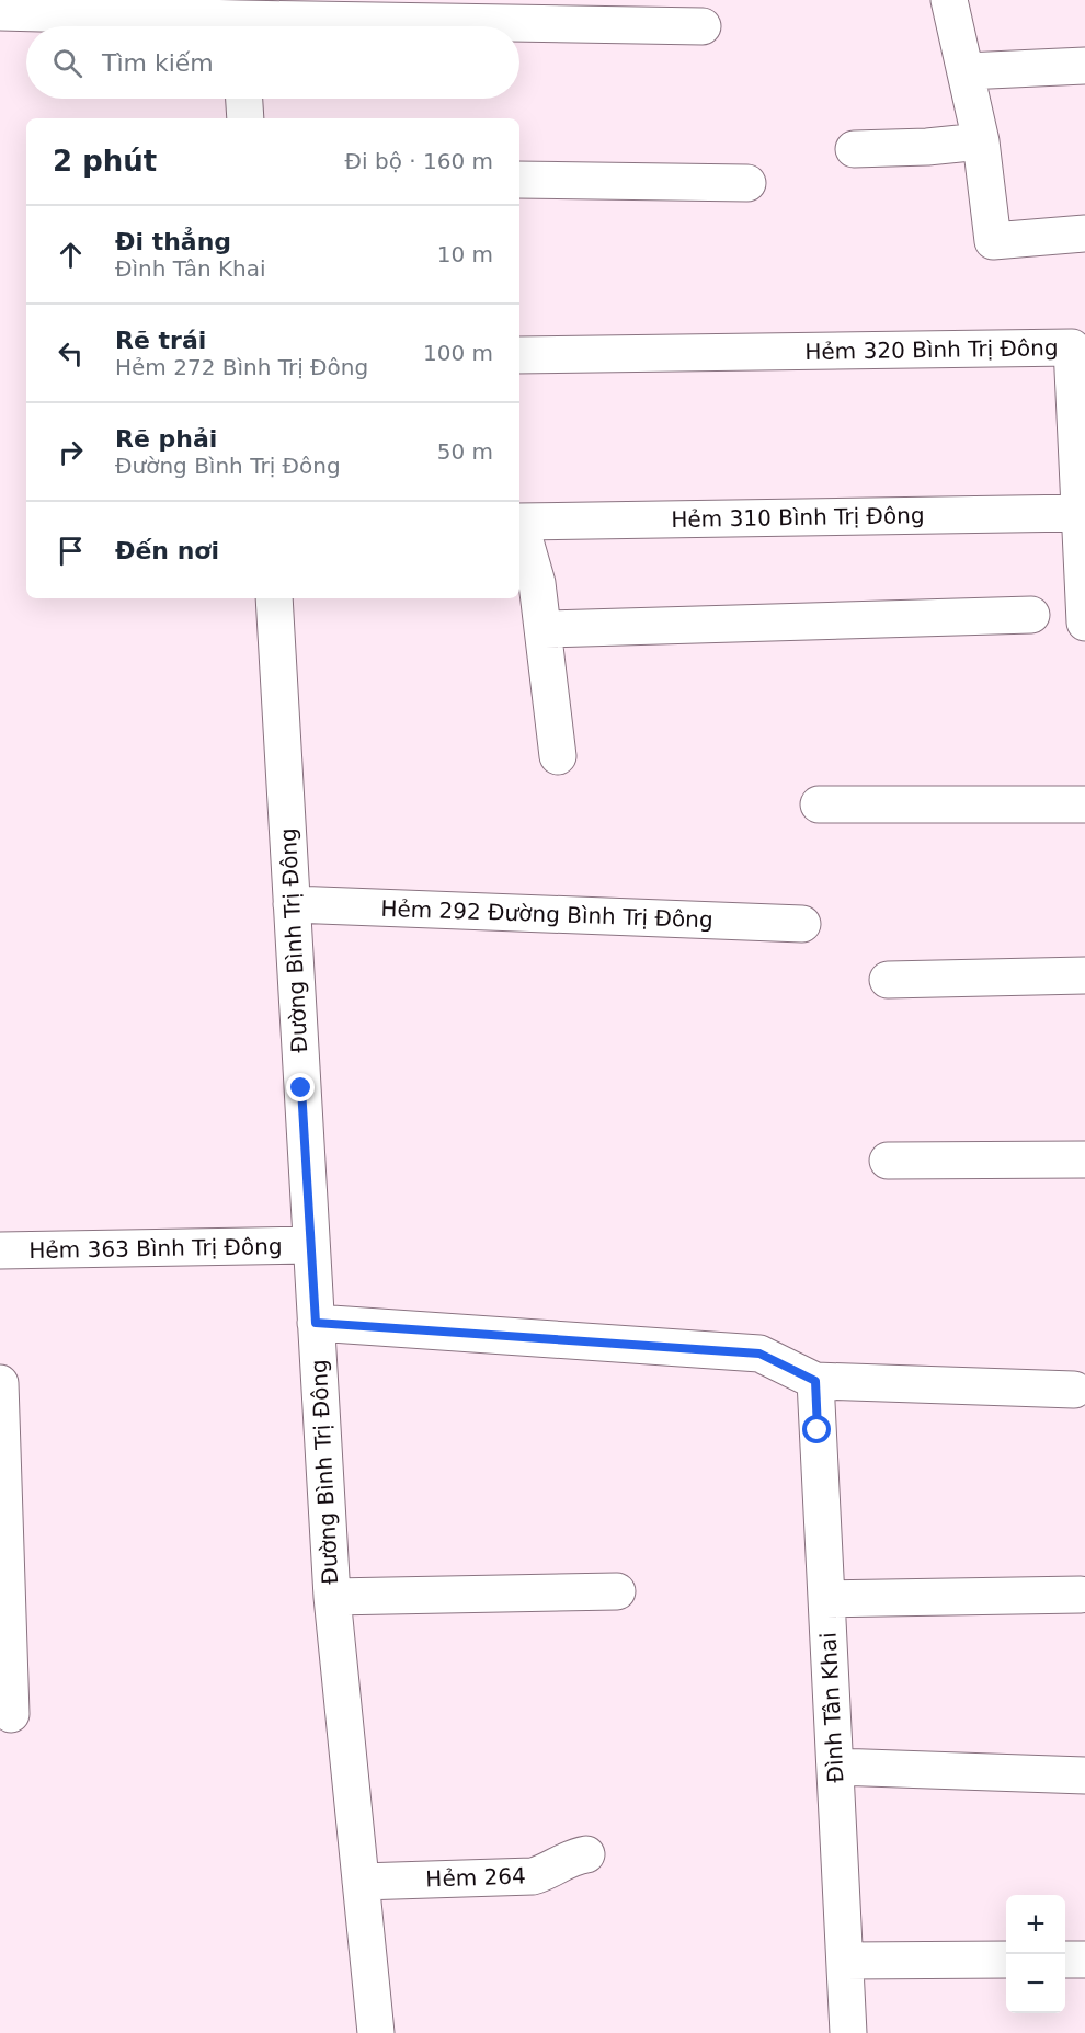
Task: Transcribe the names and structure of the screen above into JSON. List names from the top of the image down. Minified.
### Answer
{"streets":{"street":["Hẻm 320 Bình Trị Đông","Hẻm 310 Bình Trị Đông","Hẻm 292 Đường Bình Trị Đông","Đường Bình Trị Đông","Hẻm 363 Bình Trị Đông","Đình Tân Khai","Hẻm 264"]},"crossings":[["Hẻm 320 Bình Trị Đông","Hẻm 310 Bình Trị Đông"],["Hẻm 292 Đường Bình Trị Đông","Đường Bình Trị Đông"],["Đường Bình Trị Đông","Hẻm 363 Bình Trị Đông"],["Đường Bình Trị Đông","Hẻm 264"]],"page":{"search":"Tìm kiếm","heading":["2 phút","Đi bộ · 160 m"],"list":[["Đi thẳng","Đình Tân Khai","10 m"],["Rẽ trái","Hẻm 272 Bình Trị Đông","100 m"],["Rẽ phải","Đường Bình Trị Đông","50 m"],"Đến nơi"],"map_buttons":["+","−"]}}
